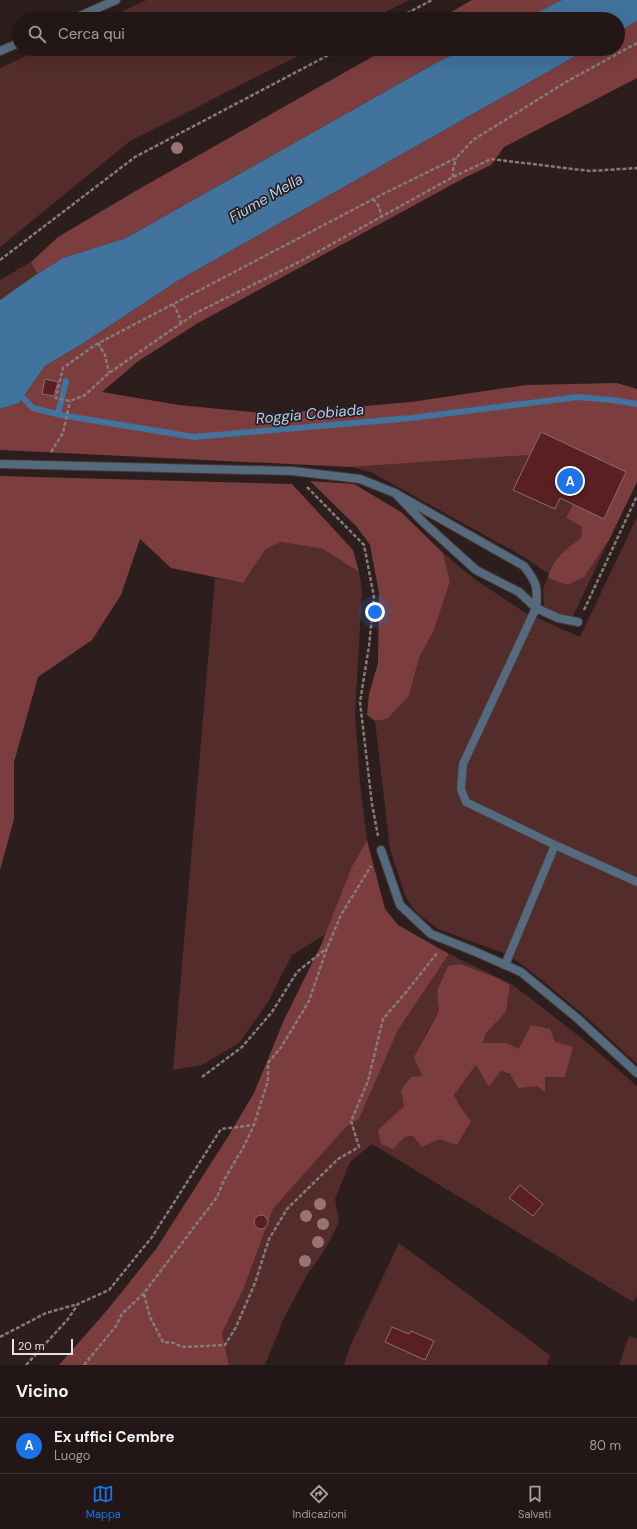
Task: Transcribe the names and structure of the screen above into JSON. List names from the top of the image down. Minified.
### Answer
{"water":["Fiume Mella","Roggia Cobiada"],"scale_bar":"20 m","page":{"search":"Cerca qui","pins":"A","scale":"20 m","heading":"Vicino","list":[{"mark":"A","name":"Ex uffici Cembre","note":"Luogo","value":"80 m"}],"nav":["Mappa","Indicazioni","Salvati"]}}
